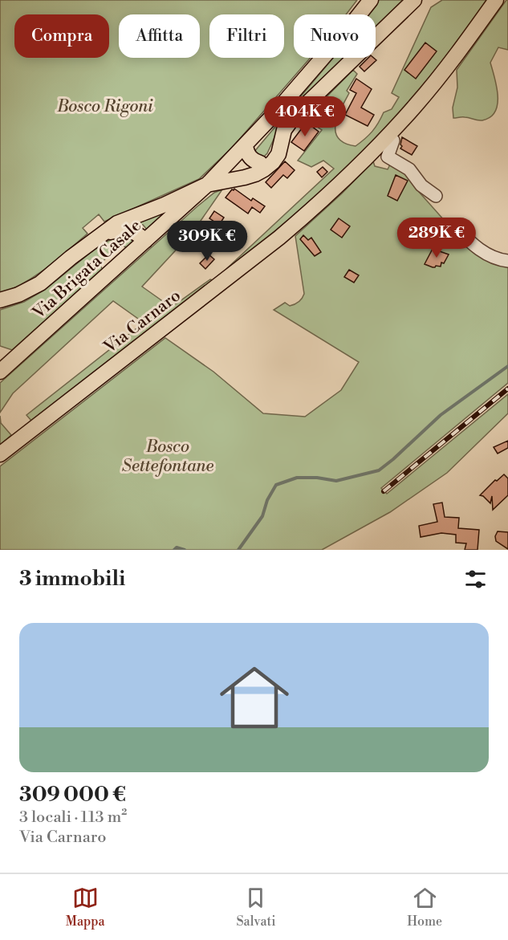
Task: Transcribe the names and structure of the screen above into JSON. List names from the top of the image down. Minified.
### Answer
{"streets":{"main road":["Via Brigata Casale","Via Carnaro"]},"parks":["Bosco Rigoni","Bosco Settefontane"],"page":{"chip":["Compra","Affitta","Filtri","Nuovo"],"price":["404K €","289K €","309K €"],"heading":"3 immobili","list":[{"name":"309 000 €","note":"3 locali · 113 m² · Via Carnaro"}],"tabs":["Mappa","Salvati","Home"]}}
